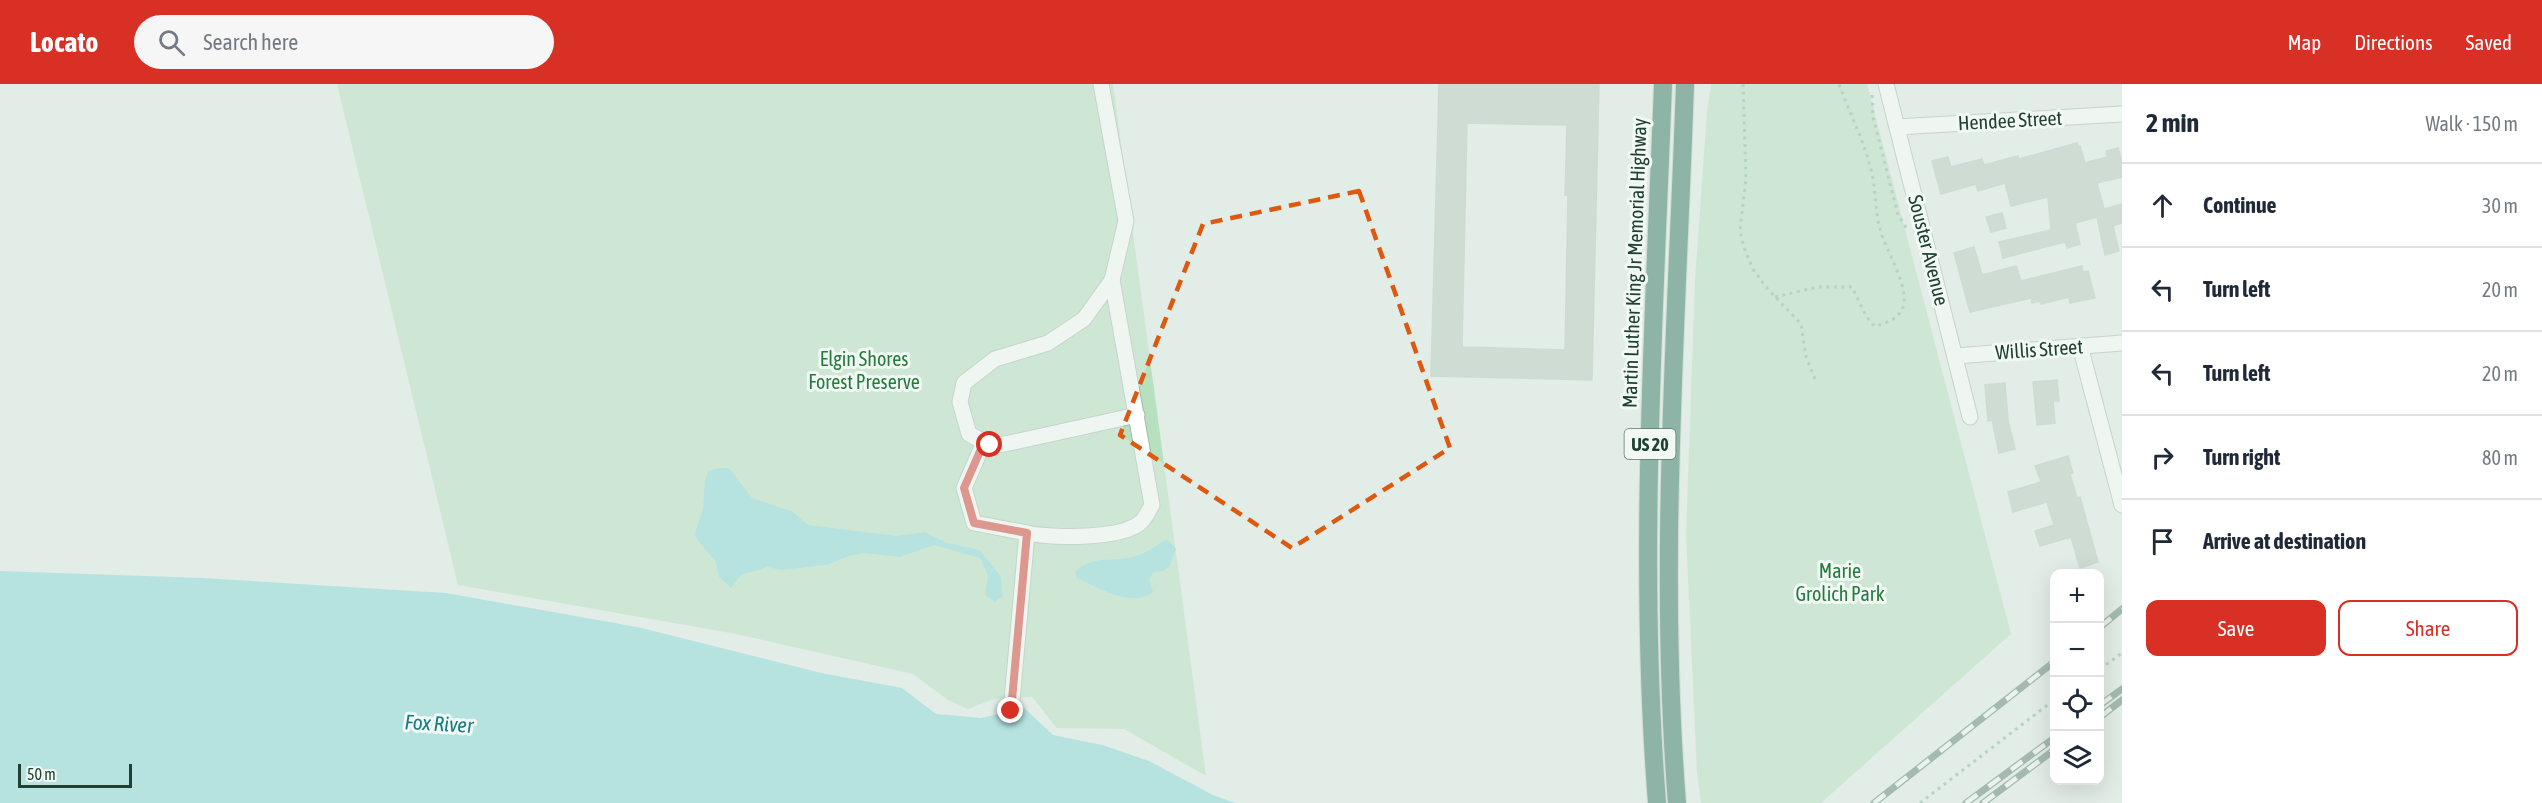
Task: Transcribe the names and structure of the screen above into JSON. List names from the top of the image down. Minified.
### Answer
{"streets":{"highway":["Martin Luther King Jr Memorial Highway","US 20"],"street":["Hendee Street","Souster Avenue","Willis Street"]},"crossings":[["Hendee Street","Souster Avenue"],["Souster Avenue","Willis Street"]],"water":["Fox River"],"parks":["Elgin Shores Forest Preserve","Marie Grolich Park"],"scale_bar":"50 m","page":{"header":"Locato","search":"Search here","nav":["Map","Directions","Saved"],"heading":["2 min","Walk · 150 m"],"list":[["Continue","30 m"],["Turn left","20 m"],["Turn left","20 m"],["Turn right","80 m"],"Arrive at destination"],"map_buttons":["+","−"],"buttons":["Save","Share"],"scale":"50 m"}}
